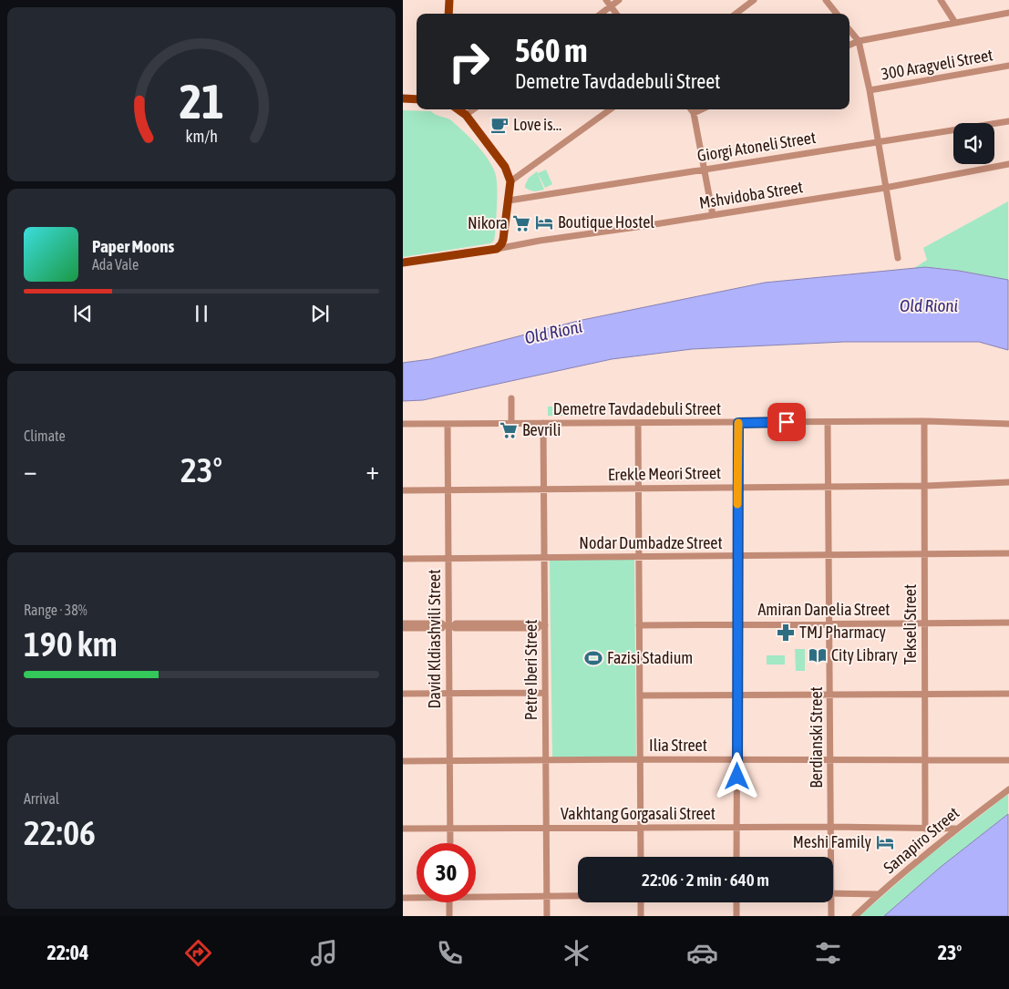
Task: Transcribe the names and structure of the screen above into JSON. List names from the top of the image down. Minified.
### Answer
{"streets":{"street":["300 Aragveli Street","Giorgi Atoneli Street","Mshvidoba Street","Demetre Tavdadebuli Street","Erekle Meori Street","Nodar Dumbadze Street","Amiran Danelia Street","Tekseli Street","David Kldiashvili Street","Petre Iberi Street","Berdianski Street","Ilia Street","Vakhtang Gorgasali Street","Sanapiro Street"]},"crossings":[["Demetre Tavdadebuli Street","Tekseli Street"],["Demetre Tavdadebuli Street","David Kldiashvili Street"],["Demetre Tavdadebuli Street","Petre Iberi Street"],["Demetre Tavdadebuli Street","Berdianski Street"],["Erekle Meori Street","Tekseli Street"],["Erekle Meori Street","David Kldiashvili Street"],["Erekle Meori Street","Petre Iberi Street"],["Erekle Meori Street","Berdianski Street"],["Nodar Dumbadze Street","Tekseli Street"],["Nodar Dumbadze Street","David Kldiashvili Street"],["Nodar Dumbadze Street","Petre Iberi Street"],["Nodar Dumbadze Street","Berdianski Street"],["Amiran Danelia Street","Tekseli Street"],["Amiran Danelia Street","Berdianski Street"],["Tekseli Street","Ilia Street"],["Tekseli Street","Vakhtang Gorgasali Street"],["David Kldiashvili Street","Ilia Street"],["David Kldiashvili Street","Vakhtang Gorgasali Street"],["Petre Iberi Street","Ilia Street"],["Petre Iberi Street","Vakhtang Gorgasali Street"],["Berdianski Street","Ilia Street"],["Berdianski Street","Vakhtang Gorgasali Street"],["Vakhtang Gorgasali Street","Sanapiro Street"]],"water":["Old Rioni"],"places":{"cafe":["Love is..."],"hotel":["Boutique Hostel","Meshi Family"],"supermarket":["Nikora","Bevrili"],"pharmacy":["TMJ Pharmacy"],"library":["City Library"],"sports":["Fazisi Stadium"]},"page":{"turn":["560 m","Demetre Tavdadebuli Street"],"song":["Paper Moons","Ada Vale"],"tile":["Climate",["Range · 38%","190 km"],["Arrival","22:06"]],"heat":["−","23°","+"],"limit":"30","trip":"22:06 · 2 min · 640 m","tabs":["22:04","23°"],"gauge":["21","km/h"]}}
